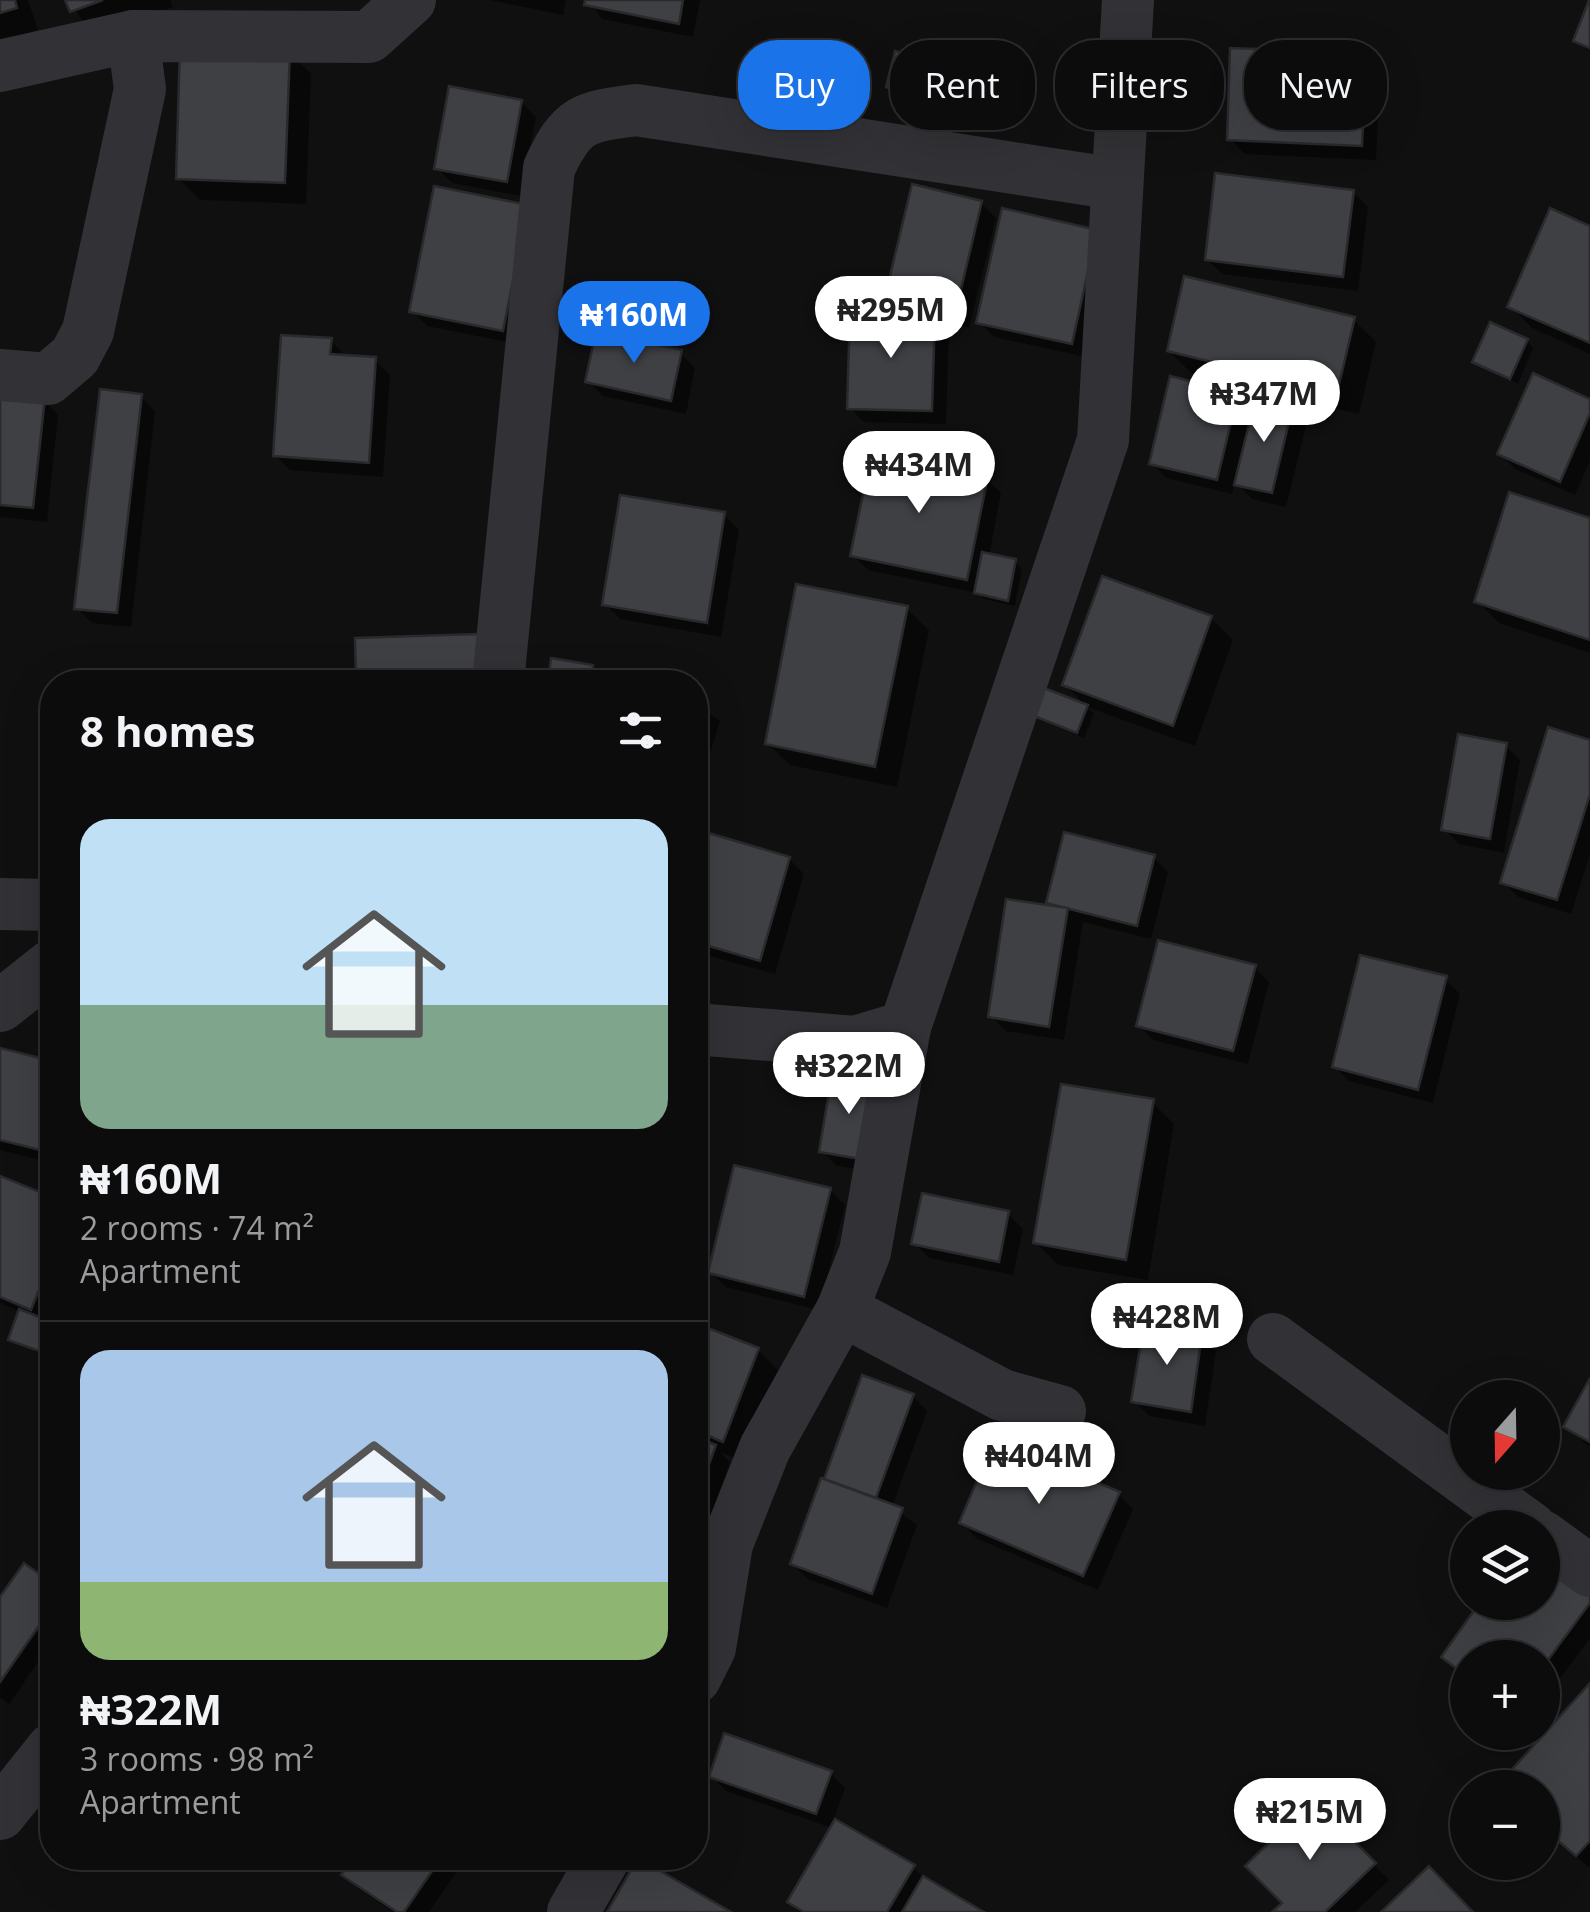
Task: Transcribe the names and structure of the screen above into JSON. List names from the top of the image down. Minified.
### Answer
{"north":"bottom","page":{"chip":["Buy","Rent","Filters","New"],"price":["₦295M","₦160M","₦347M","₦434M","₦322M","₦428M","₦404M","₦215M"],"heading":"8 homes","list":[{"name":"₦160M","note":"2 rooms · 74 m² · Apartment"},{"name":"₦322M","note":"3 rooms · 98 m² · Apartment"}],"map_buttons":["+","−"]}}
